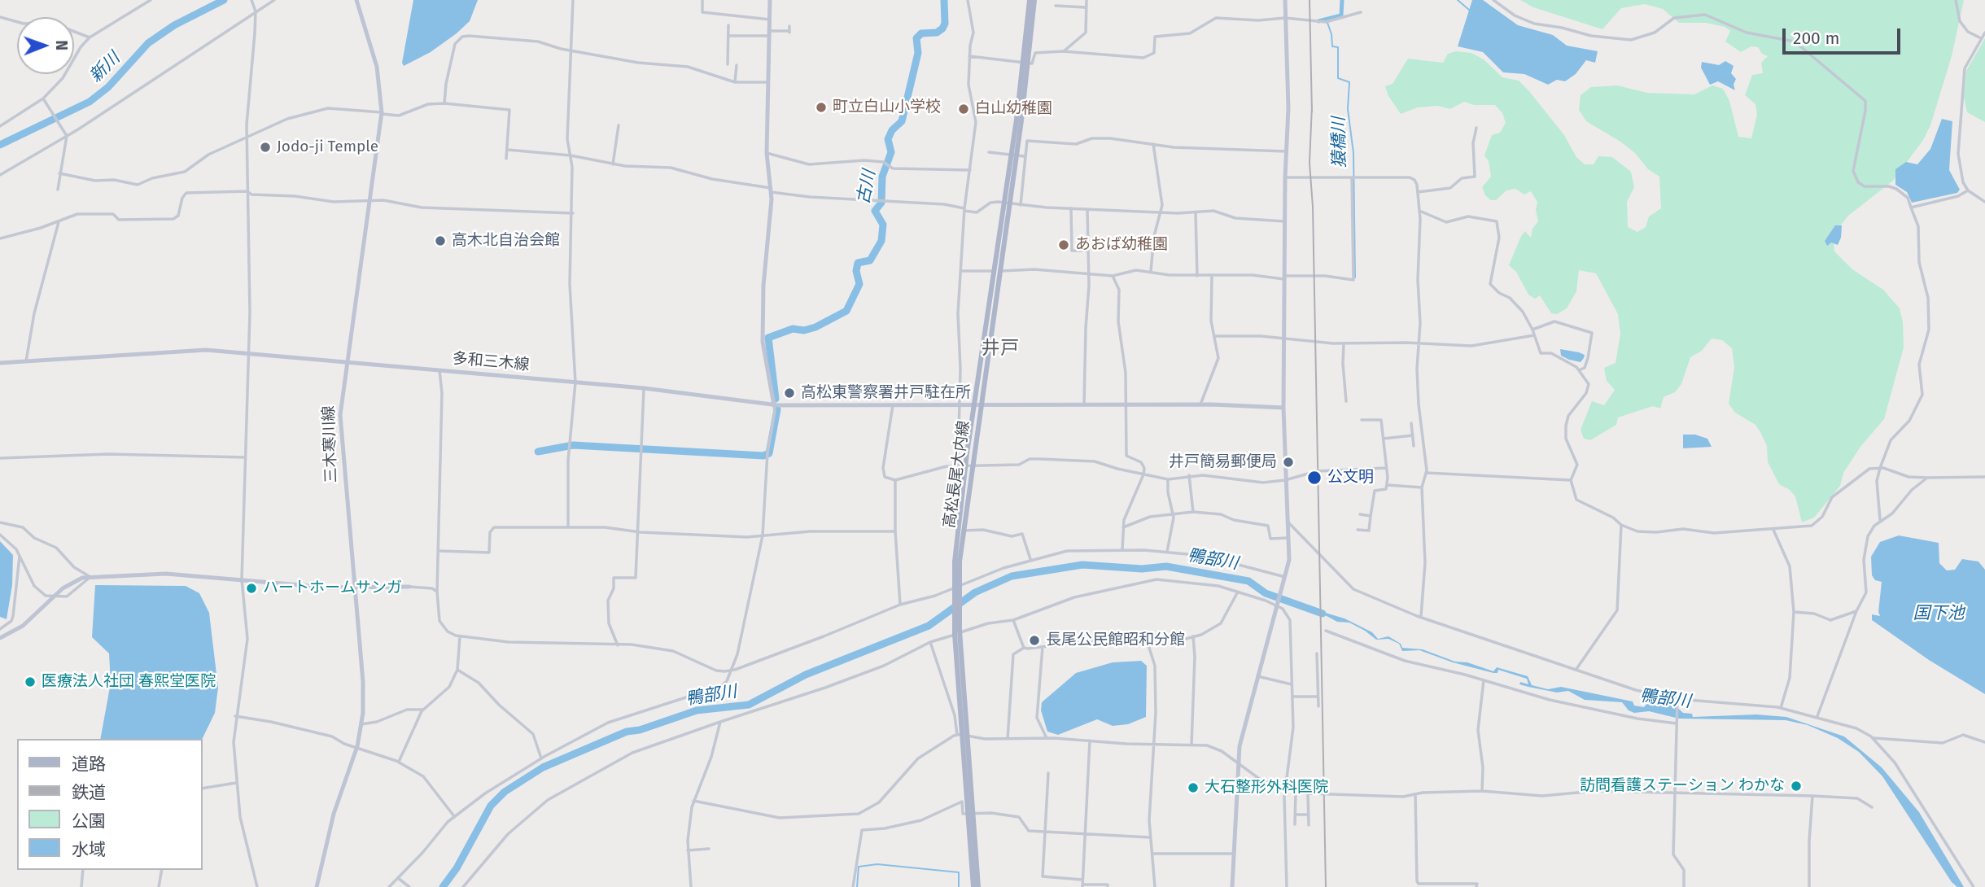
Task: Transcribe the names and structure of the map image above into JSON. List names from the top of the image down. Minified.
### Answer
{"streets":{"main road":["高松長尾大内線"],"street":["多和三木線","三木寒川線"]},"crossings":[["多和三木線","三木寒川線"],["多和三木線","高松長尾大内線"]],"districts":["井戸"],"water":["新川","猿橋川","古川","鴨部川","国下池"],"places":["町立白山小学校","白山幼稚園","Jodo-ji Temple","高木北自治会館","あおば幼稚園","高松東警察署井戸駐在所","井戸簡易郵便局","公文明","ハートホームサンガ","長尾公民館昭和分館","医療法人社団 春熙堂医院","訪問看護ステーション わかな","大石整形外科医院"],"legend":["道路","鉄道","公園","水域"],"scale_bar":"200 m","north":"right"}
